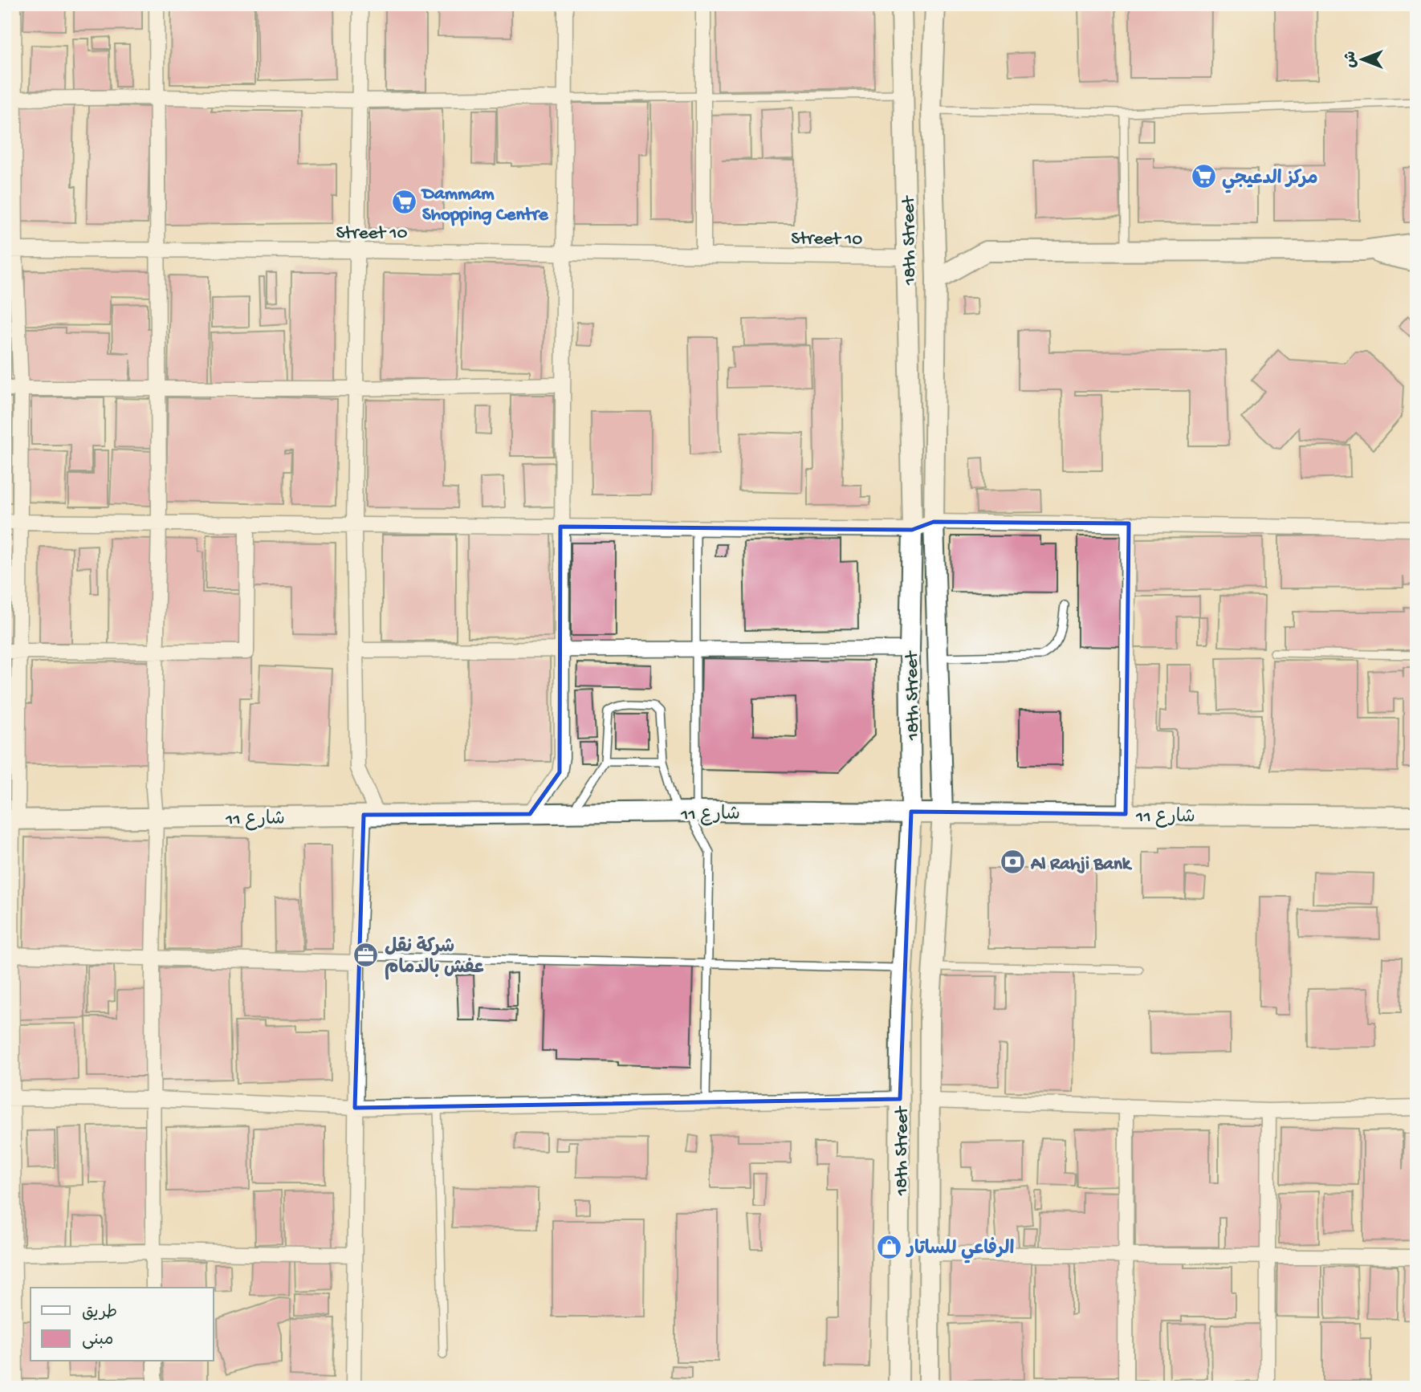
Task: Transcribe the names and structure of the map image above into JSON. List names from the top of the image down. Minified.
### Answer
{"streets":{"street":["Street 10","18th Street","شارع 11"]},"crossings":[["Street 10","18th Street"],["18th Street","شارع 11"]],"places":{"supermarket":["مركز الدعيجي","Dammam Shopping Centre"],"bank":["Al Rahji Bank"],"office":["شركة نقل عفش بالدمام"],"shop":["الرفاعي للساتار"]},"legend":["طريق","مبنى"],"north":"left"}
